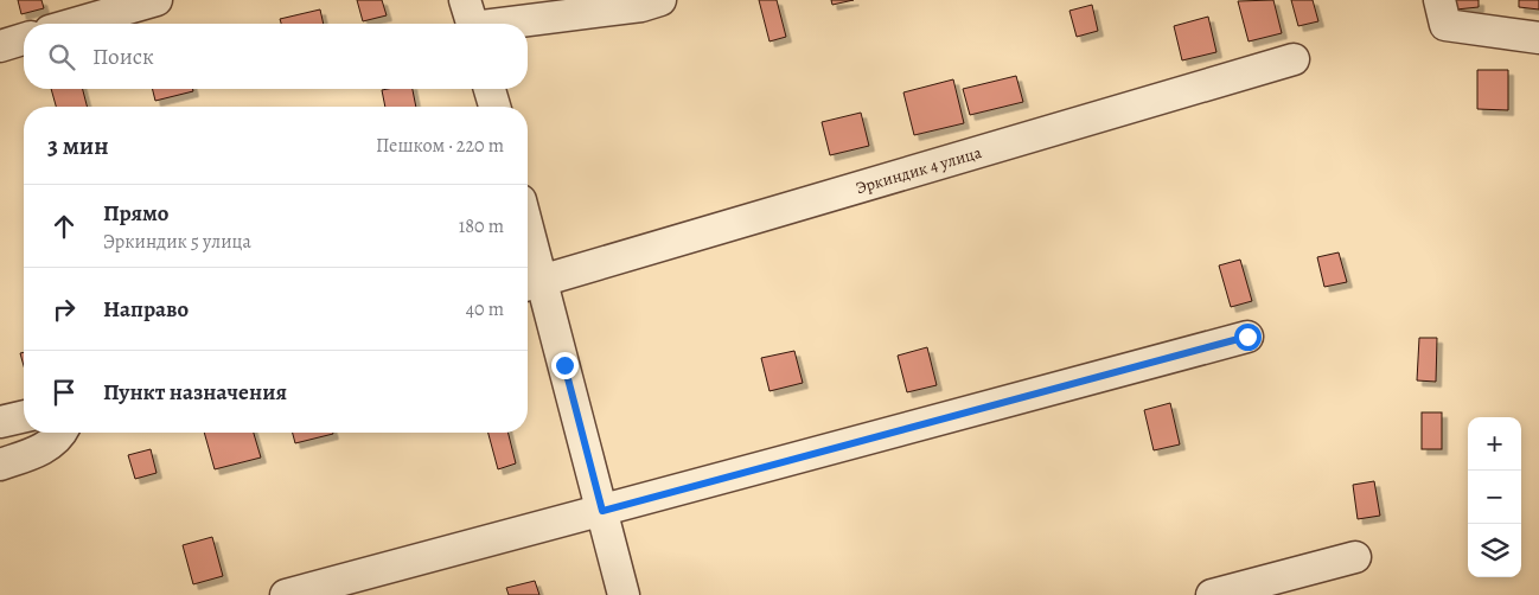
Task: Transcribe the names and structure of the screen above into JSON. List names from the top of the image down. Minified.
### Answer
{"streets":{"street":["Эркиндик 4 улица"]},"page":{"search":"Поиск","heading":["3 мин","Пешком · 220 m"],"list":[["Прямо","Эркиндик 5 улица","180 m"],["Направо","40 m"],"Пункт назначения"],"map_buttons":["+","−"]}}
